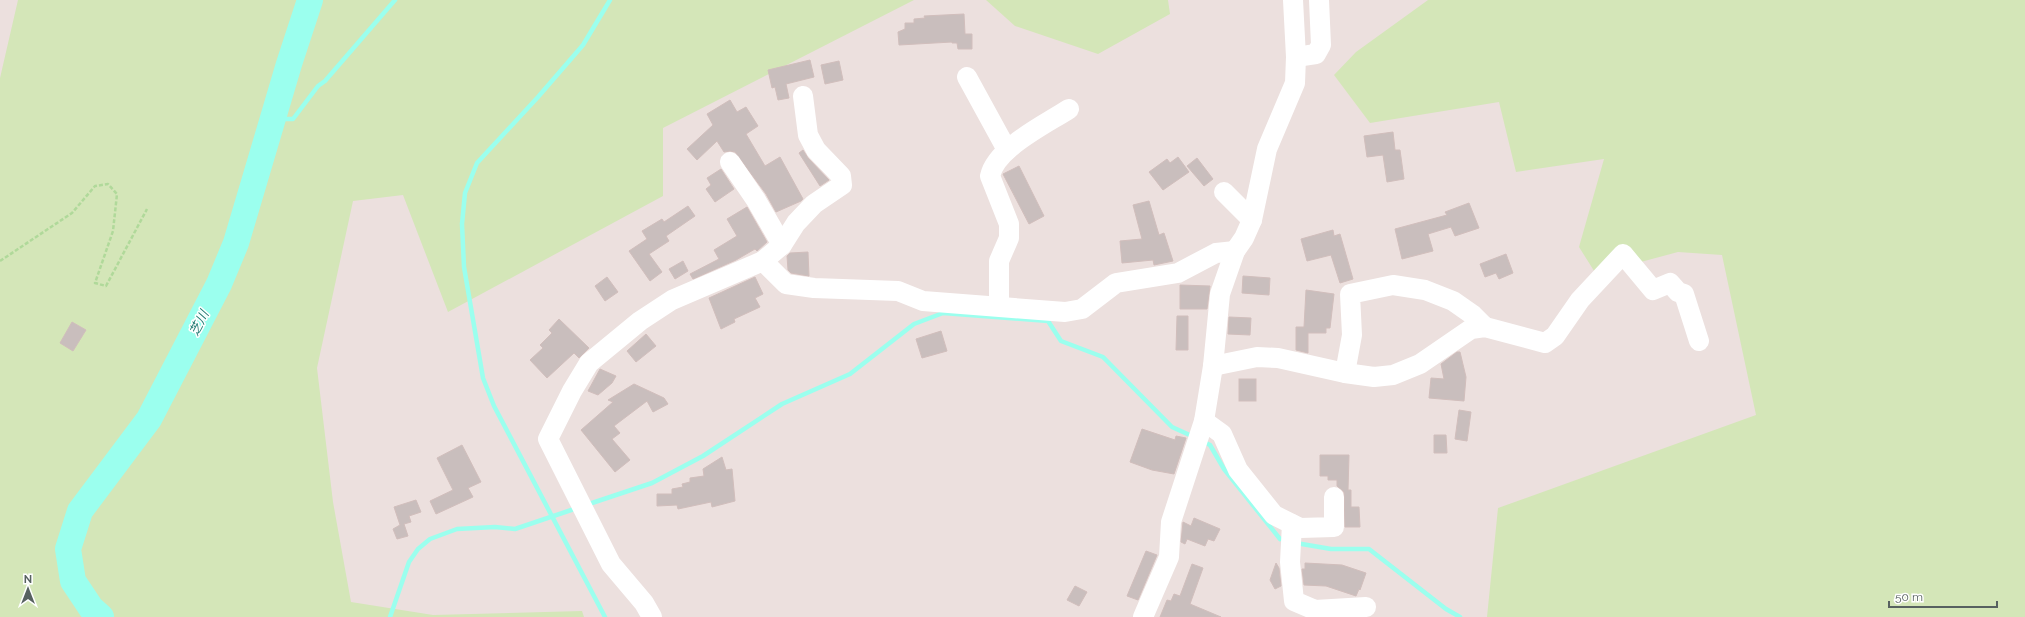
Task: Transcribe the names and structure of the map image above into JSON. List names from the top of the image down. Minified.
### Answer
{"water":["芝川"],"scale_bar":"50 m","north":"top"}
